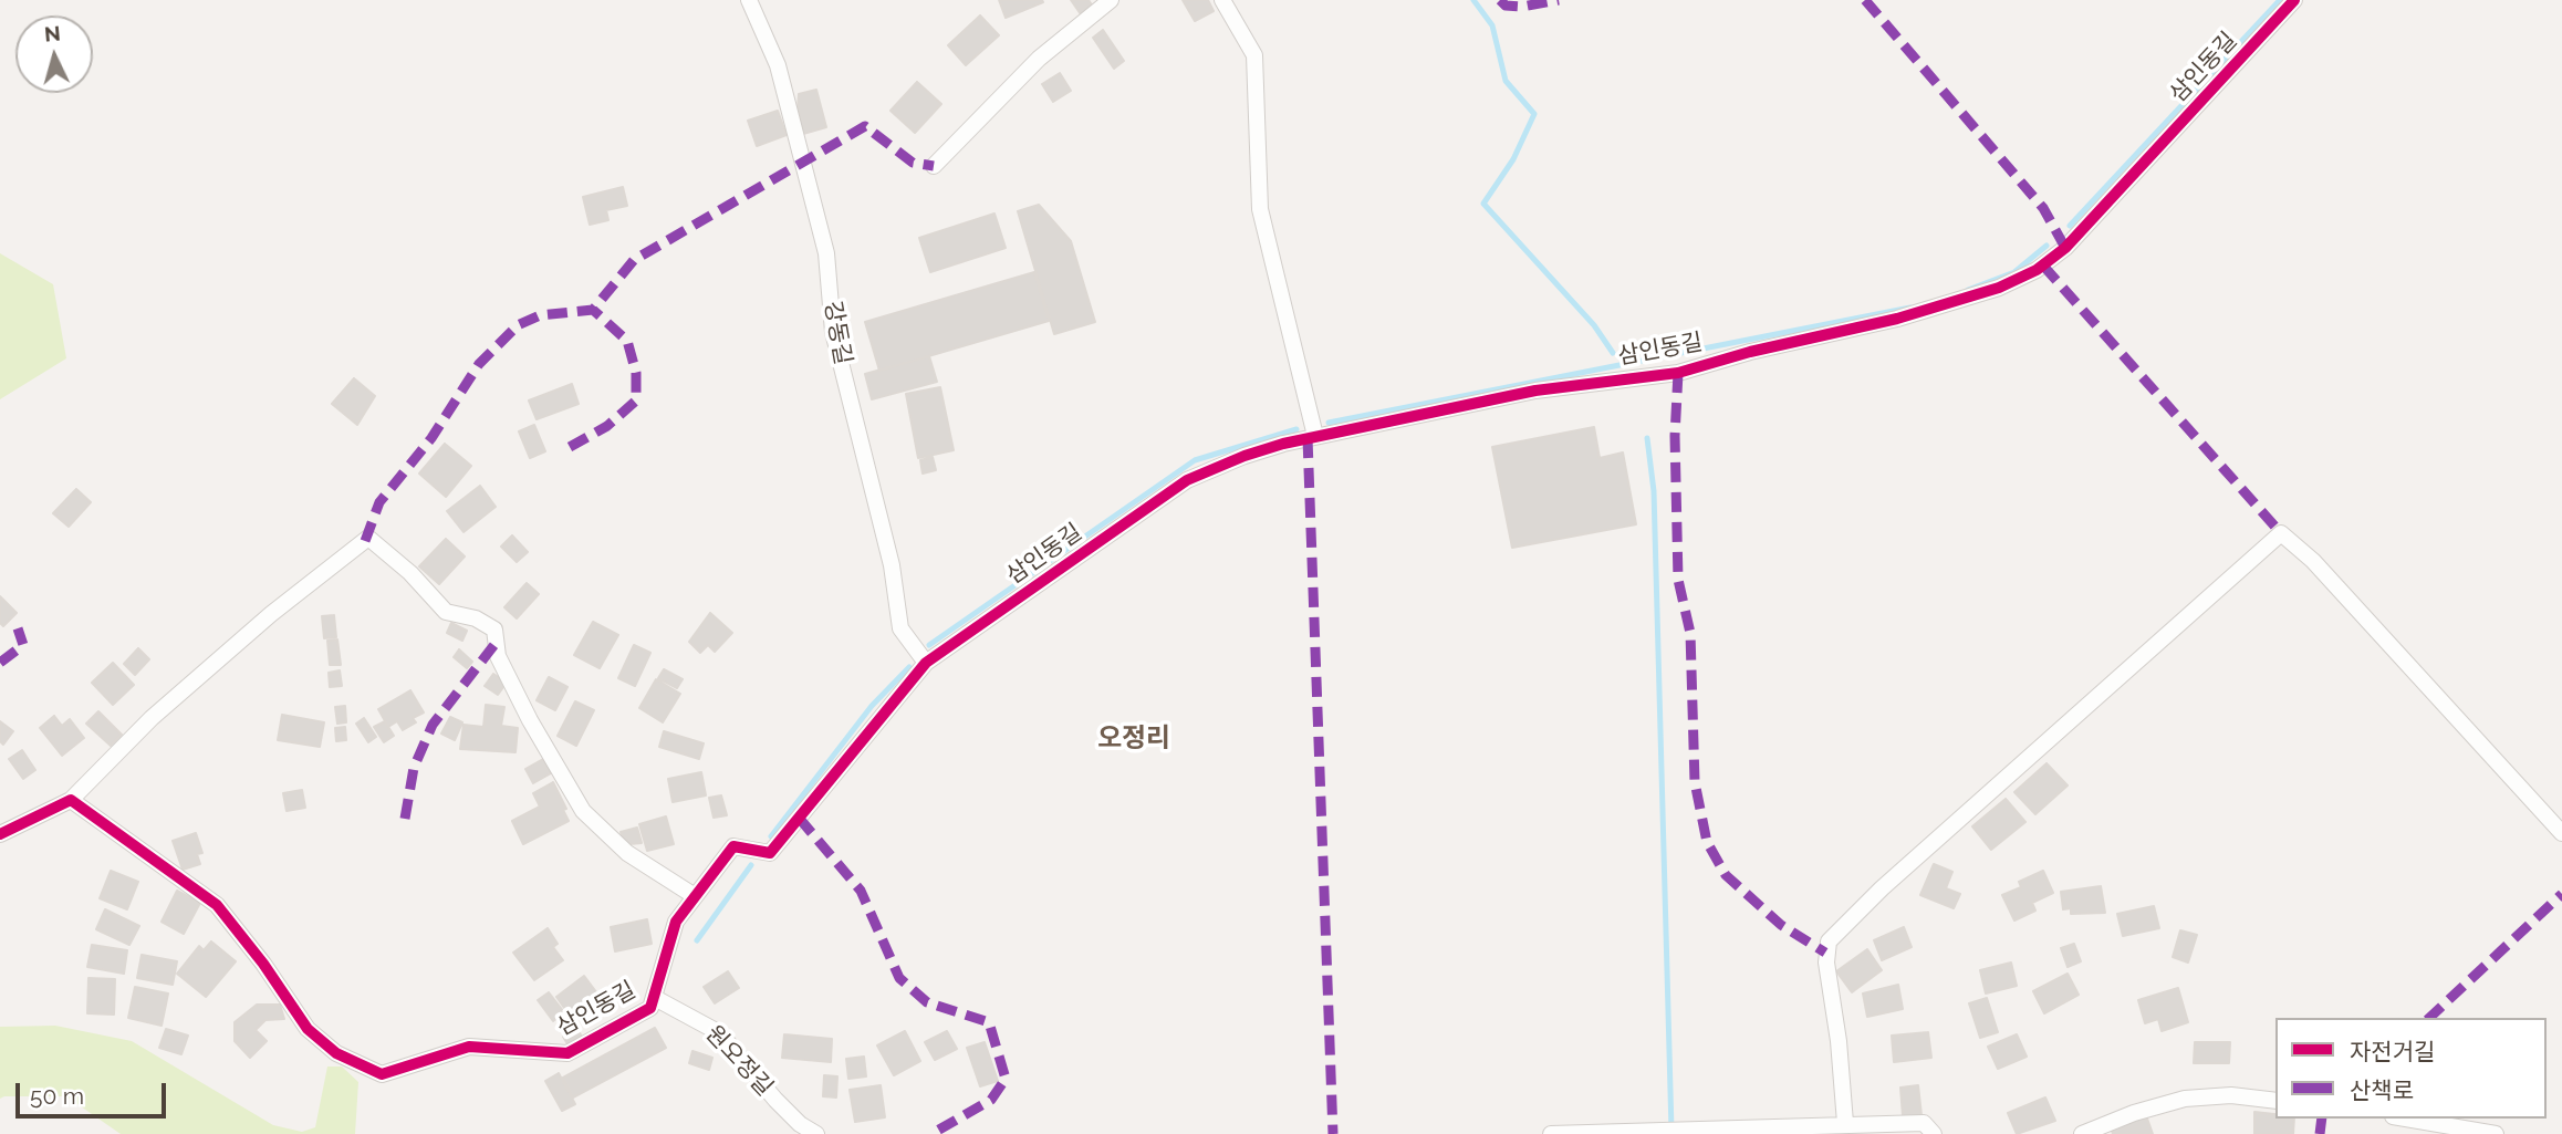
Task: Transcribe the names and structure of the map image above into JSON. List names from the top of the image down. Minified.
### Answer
{"streets":{"street":["삼인동길","강동길","원오정길"]},"crossings":[["삼인동길","강동길"],["삼인동길","원오정길"]],"districts":["오정리"],"legend":["자전거길","산책로"],"scale_bar":"50 m","north":"top"}
